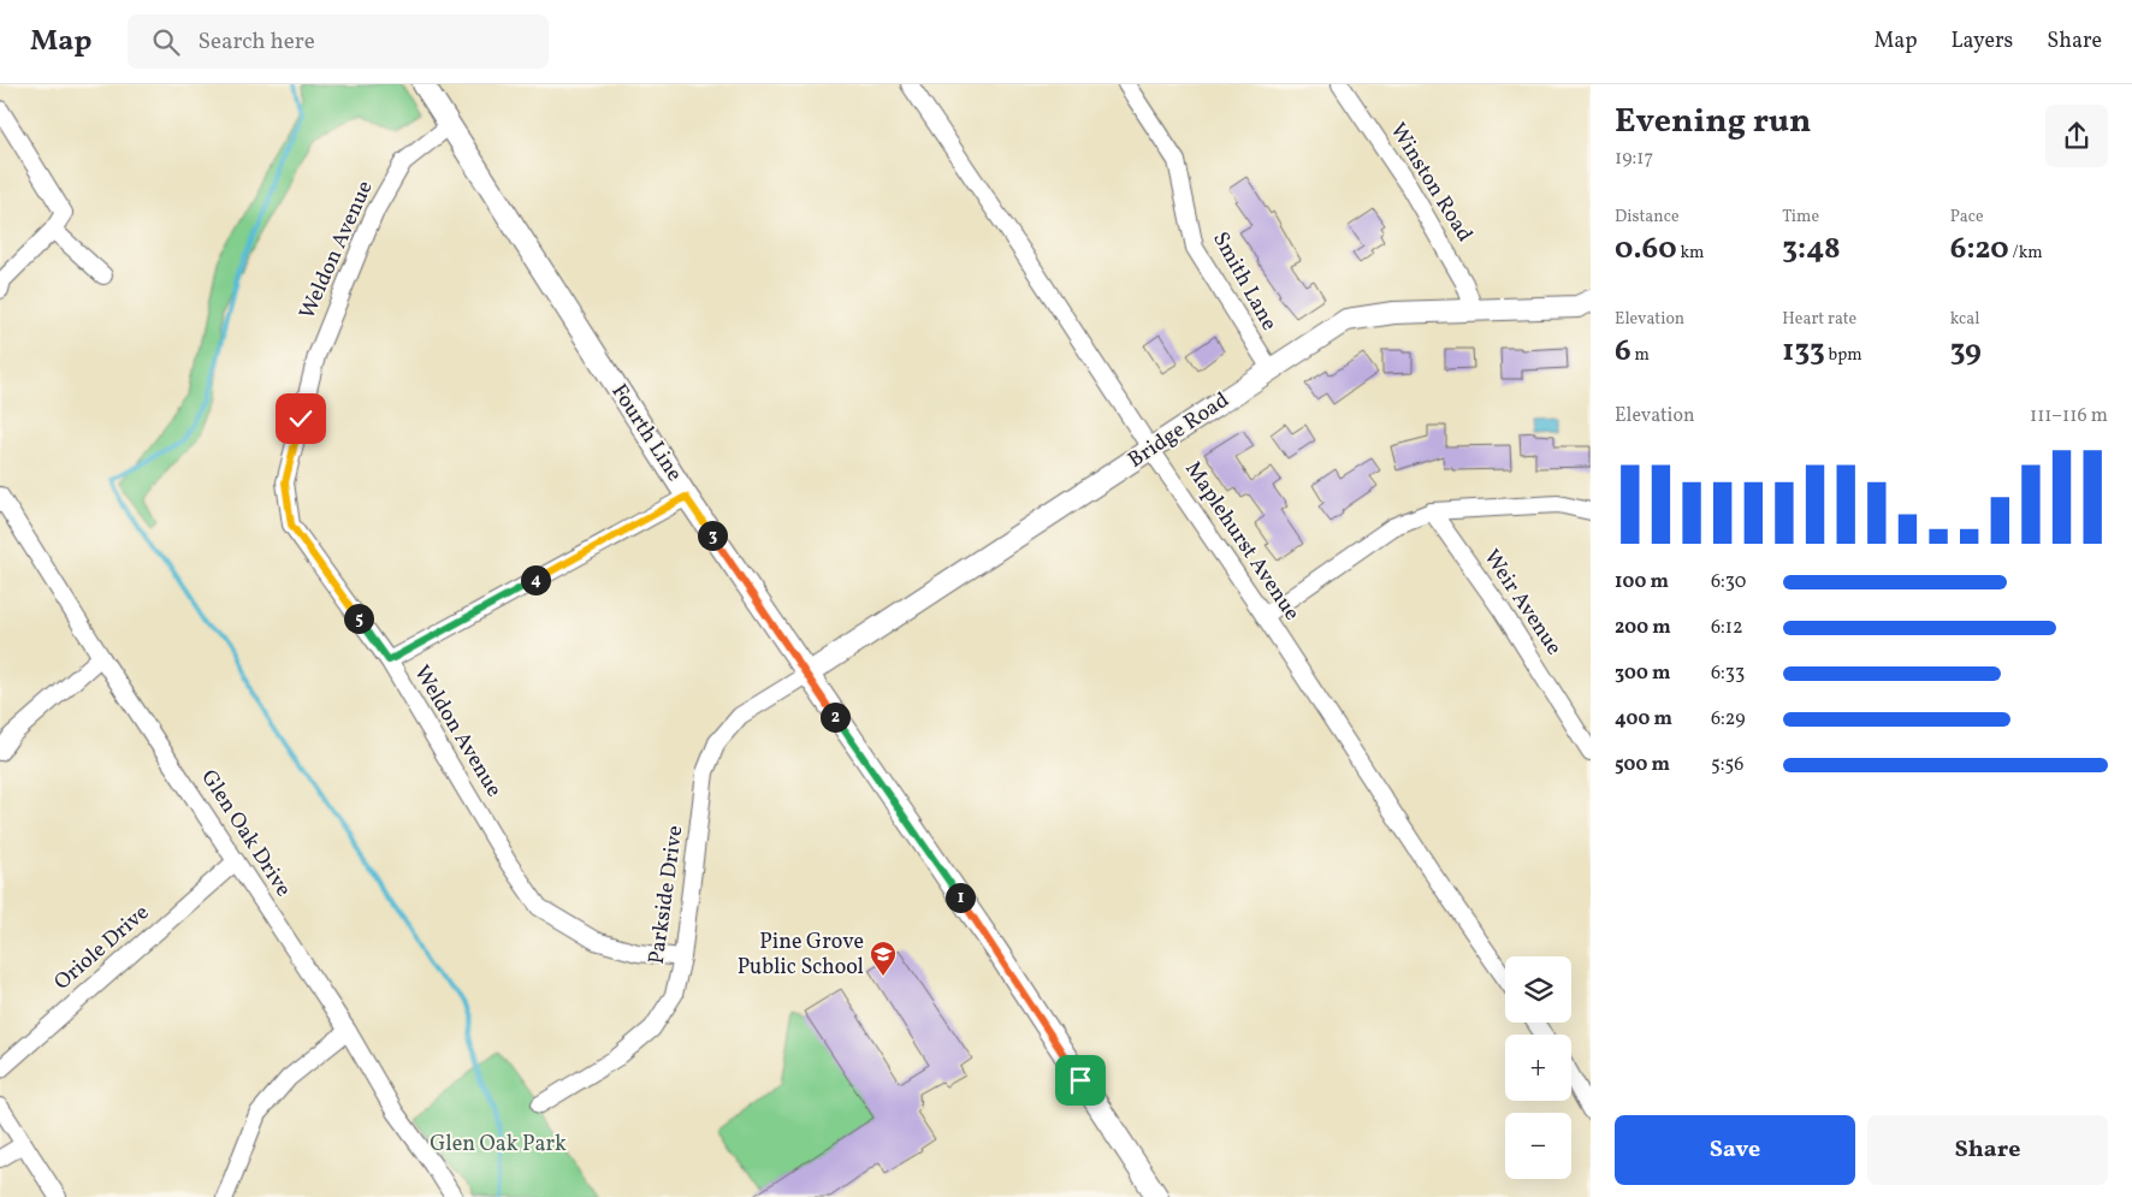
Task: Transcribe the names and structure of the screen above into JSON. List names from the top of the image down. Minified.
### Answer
{"streets":{"street":["Winston Road","Weldon Avenue","Smith Lane","Bridge Road","Fourth Line","Maplehurst Avenue","Weir Avenue","Glen Oak Drive","Parkside Drive","Oriole Drive"]},"crossings":[["Winston Road","Bridge Road"],["Weldon Avenue","Fourth Line"],["Weldon Avenue","Parkside Drive"],["Smith Lane","Bridge Road"],["Bridge Road","Fourth Line"],["Bridge Road","Maplehurst Avenue"],["Bridge Road","Parkside Drive"],["Fourth Line","Parkside Drive"],["Glen Oak Drive","Oriole Drive"]],"parks":["Glen Oak Park"],"places":{"school or university":["Pine Grove Public School"]},"page":{"header":"Map","search":"Search here","nav":["Map","Layers","Share"],"heading":["Evening run","19:17"],"stats":[["Distance","0.60 km"],["Time","3:48"],["Pace","6:20 /km"],["Elevation","6 m"],["Heart rate","133 bpm"],["kcal","39"]],"chart":["Elevation","111–116 m"],"pins":["3","4","5","2","1"],"list":[{"name":"100 m","note":"6:30"},{"name":"200 m","note":"6:12"},{"name":"300 m","note":"6:33"},{"name":"400 m","note":"6:29"},{"name":"500 m","note":"5:56"}],"map_buttons":["+","−"],"buttons":["Save","Share"]}}
